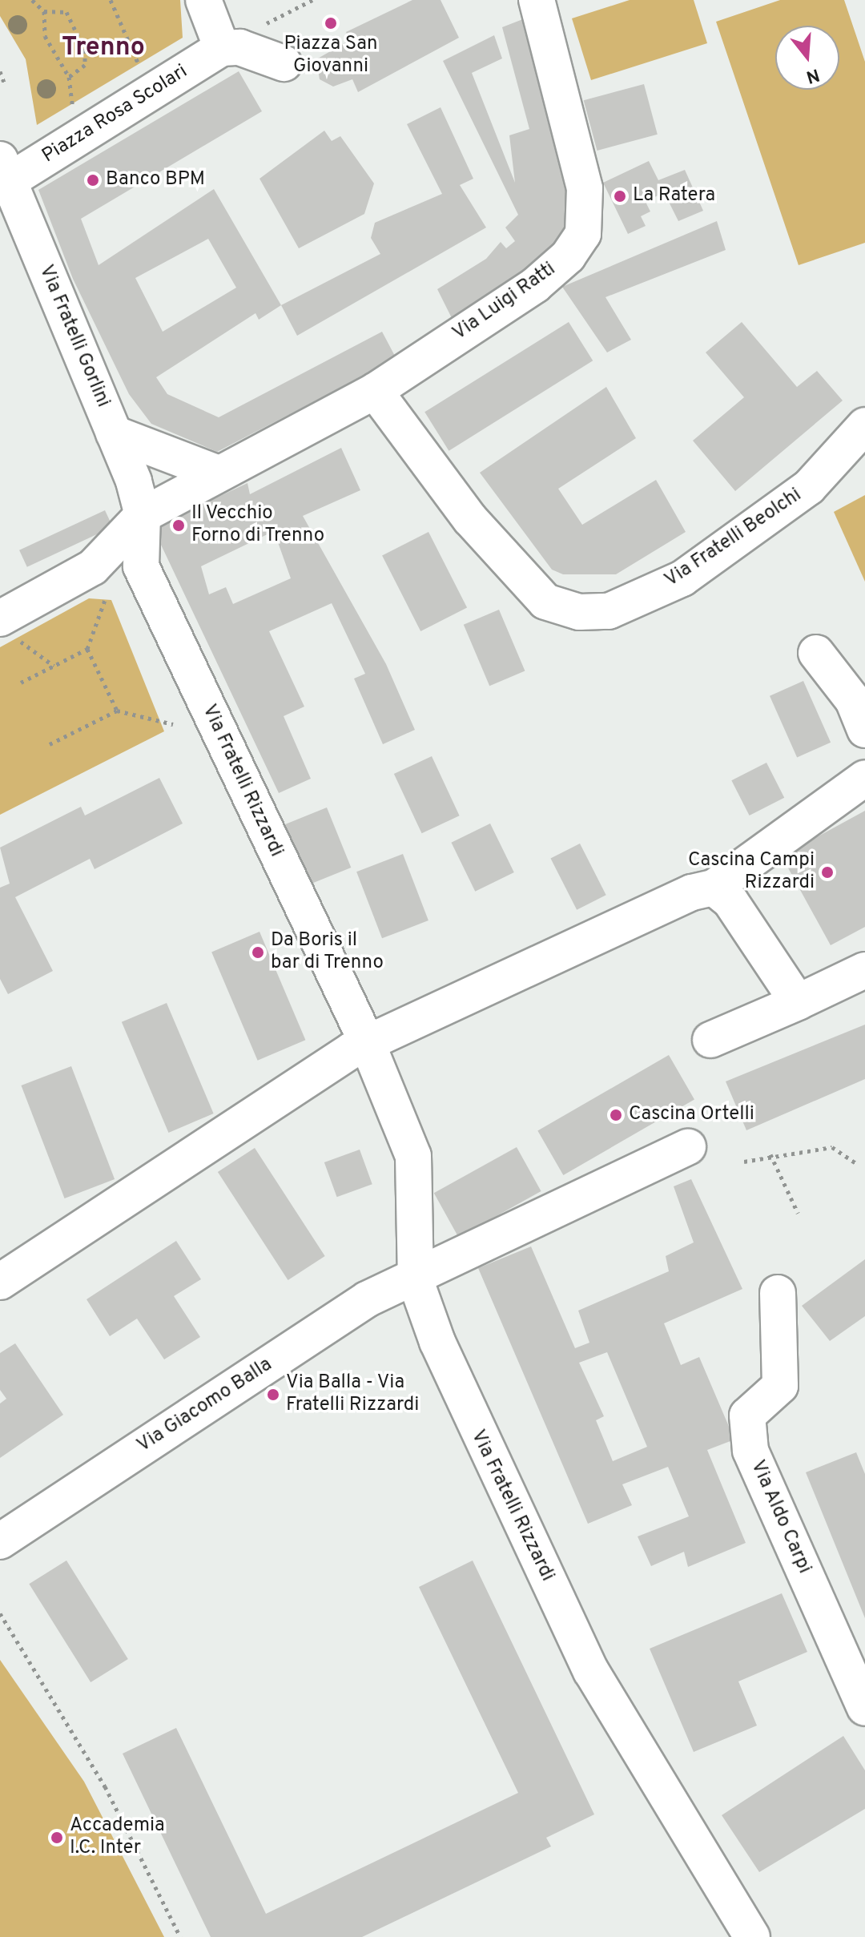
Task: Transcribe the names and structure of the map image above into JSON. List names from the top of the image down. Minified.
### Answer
{"streets":{"street":["Piazza Rosa Scolari","Via Luigi Ratti","Via Fratelli Gorlini","Via Fratelli Beolchi","Via Fratelli Rizzardi","Via Giacomo Balla","Via Aldo Carpi"]},"crossings":[["Piazza Rosa Scolari","Via Fratelli Gorlini"],["Via Luigi Ratti","Via Fratelli Gorlini"],["Via Luigi Ratti","Via Fratelli Beolchi"],["Via Luigi Ratti","Via Fratelli Rizzardi"],["Via Fratelli Gorlini","Via Fratelli Rizzardi"],["Via Fratelli Rizzardi","Via Giacomo Balla"]],"districts":["Trenno"],"places":["Piazza San Giovanni","Banco BPM","La Ratera","Il Vecchio Forno di Trenno","Cascina Campi Rizzardi","Da Boris il bar di Trenno","Cascina Ortelli","Via Balla - Via Fratelli Rizzardi","Accademia I.C. Inter"],"north":"bottom"}
